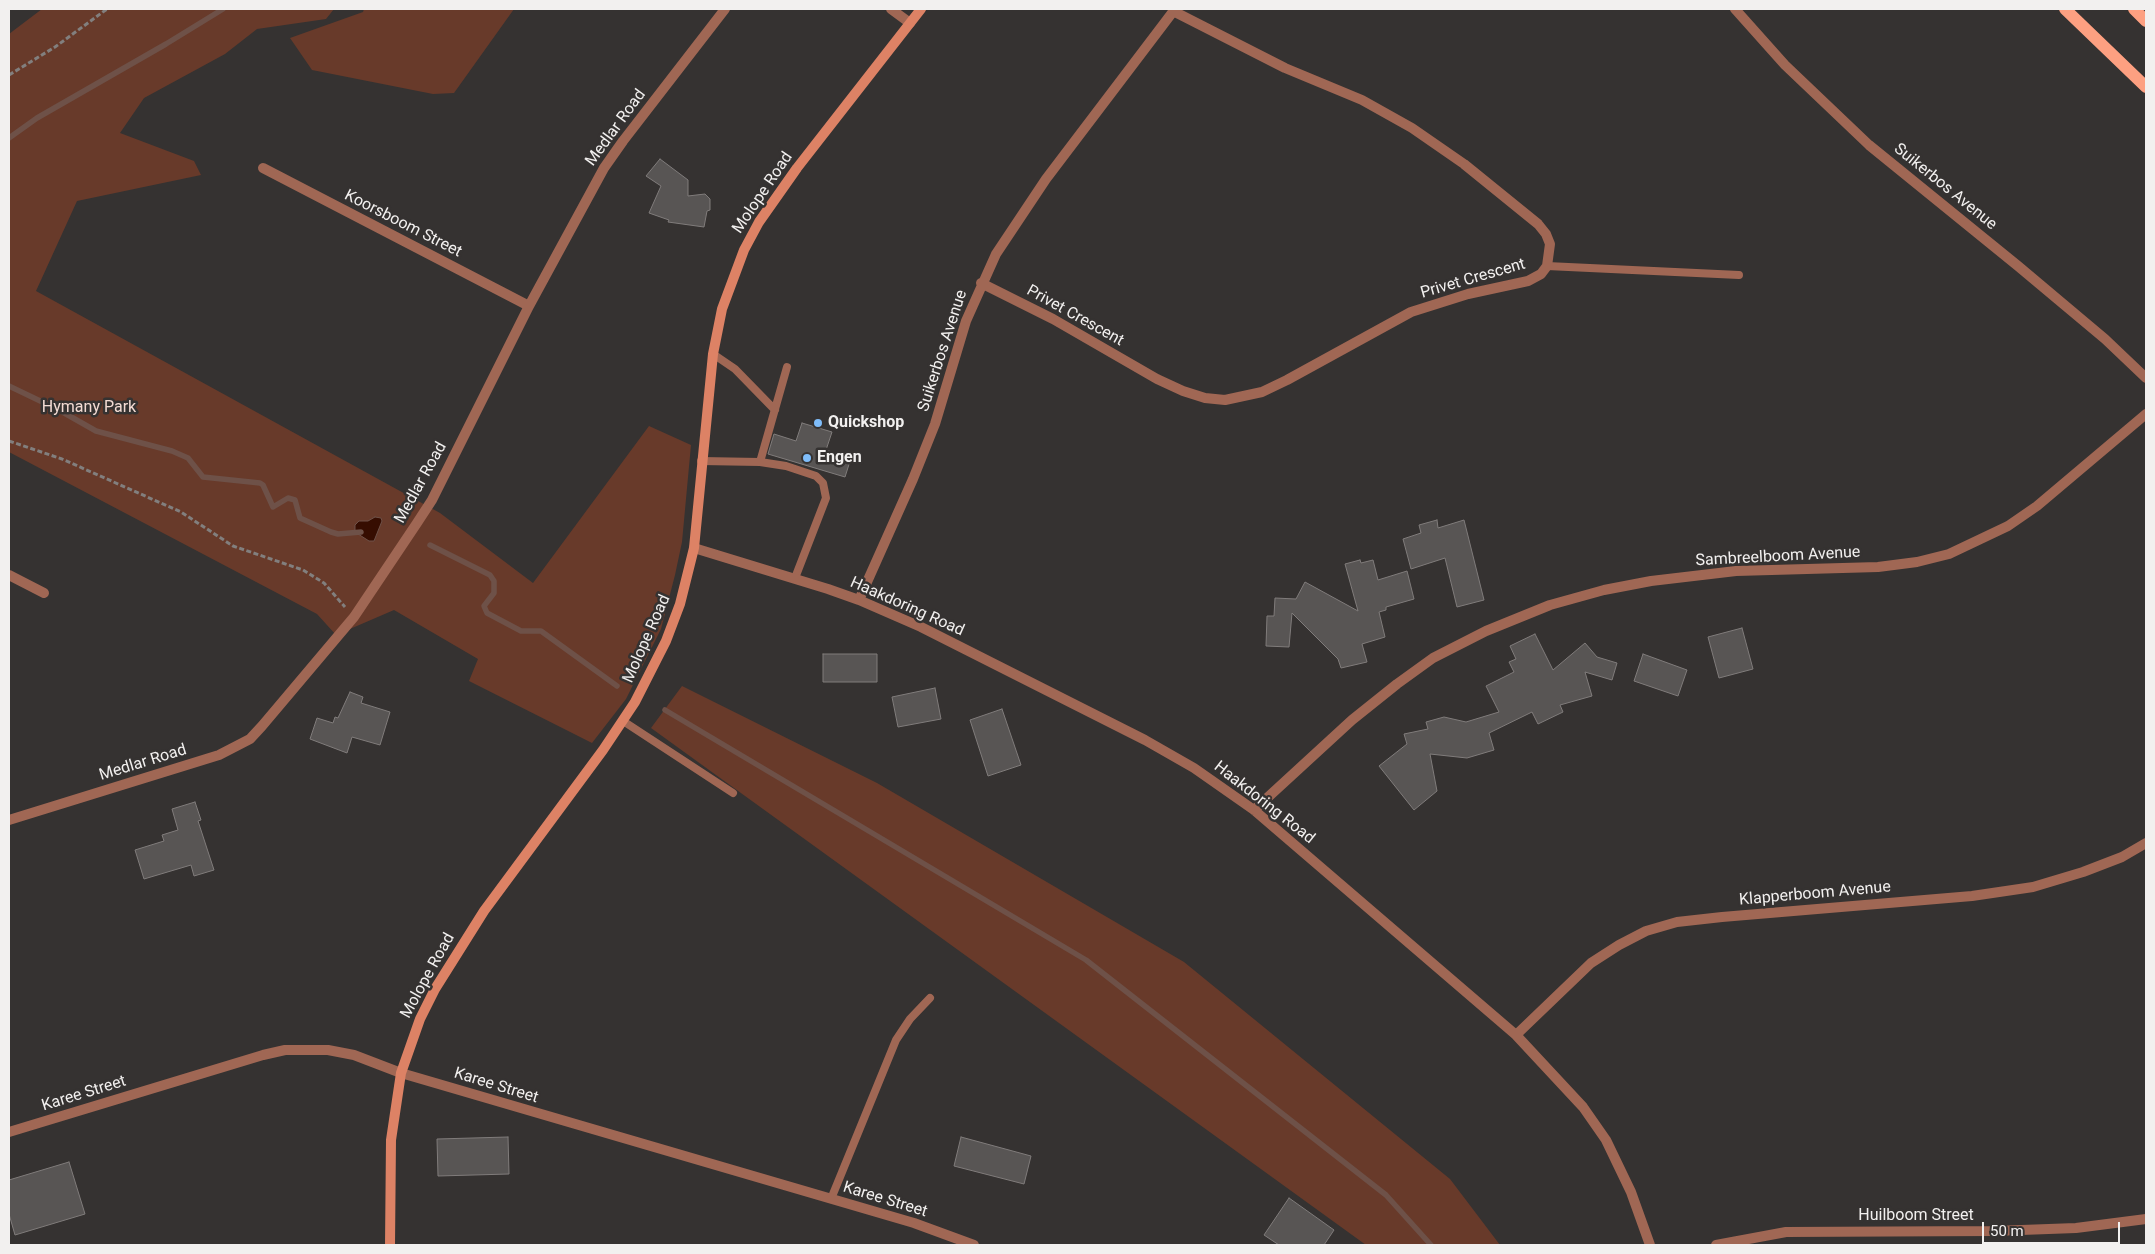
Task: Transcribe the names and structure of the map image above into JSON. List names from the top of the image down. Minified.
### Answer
{"streets":{"street":["Medlar Road","Suikerbos Avenue","Molope Road","Koorsboom Street","Privet Crescent","Sambreelboom Avenue","Haakdoring Road","Klapperboom Avenue","Karee Street","Huilboom Street"]},"crossings":[["Medlar Road","Koorsboom Street"],["Suikerbos Avenue","Privet Crescent"],["Suikerbos Avenue","Haakdoring Road"],["Molope Road","Haakdoring Road"],["Molope Road","Karee Street"],["Sambreelboom Avenue","Haakdoring Road"],["Haakdoring Road","Klapperboom Avenue"]],"parks":["Hymany Park"],"places":["Quickshop","Engen"],"scale_bar":"50 m"}
